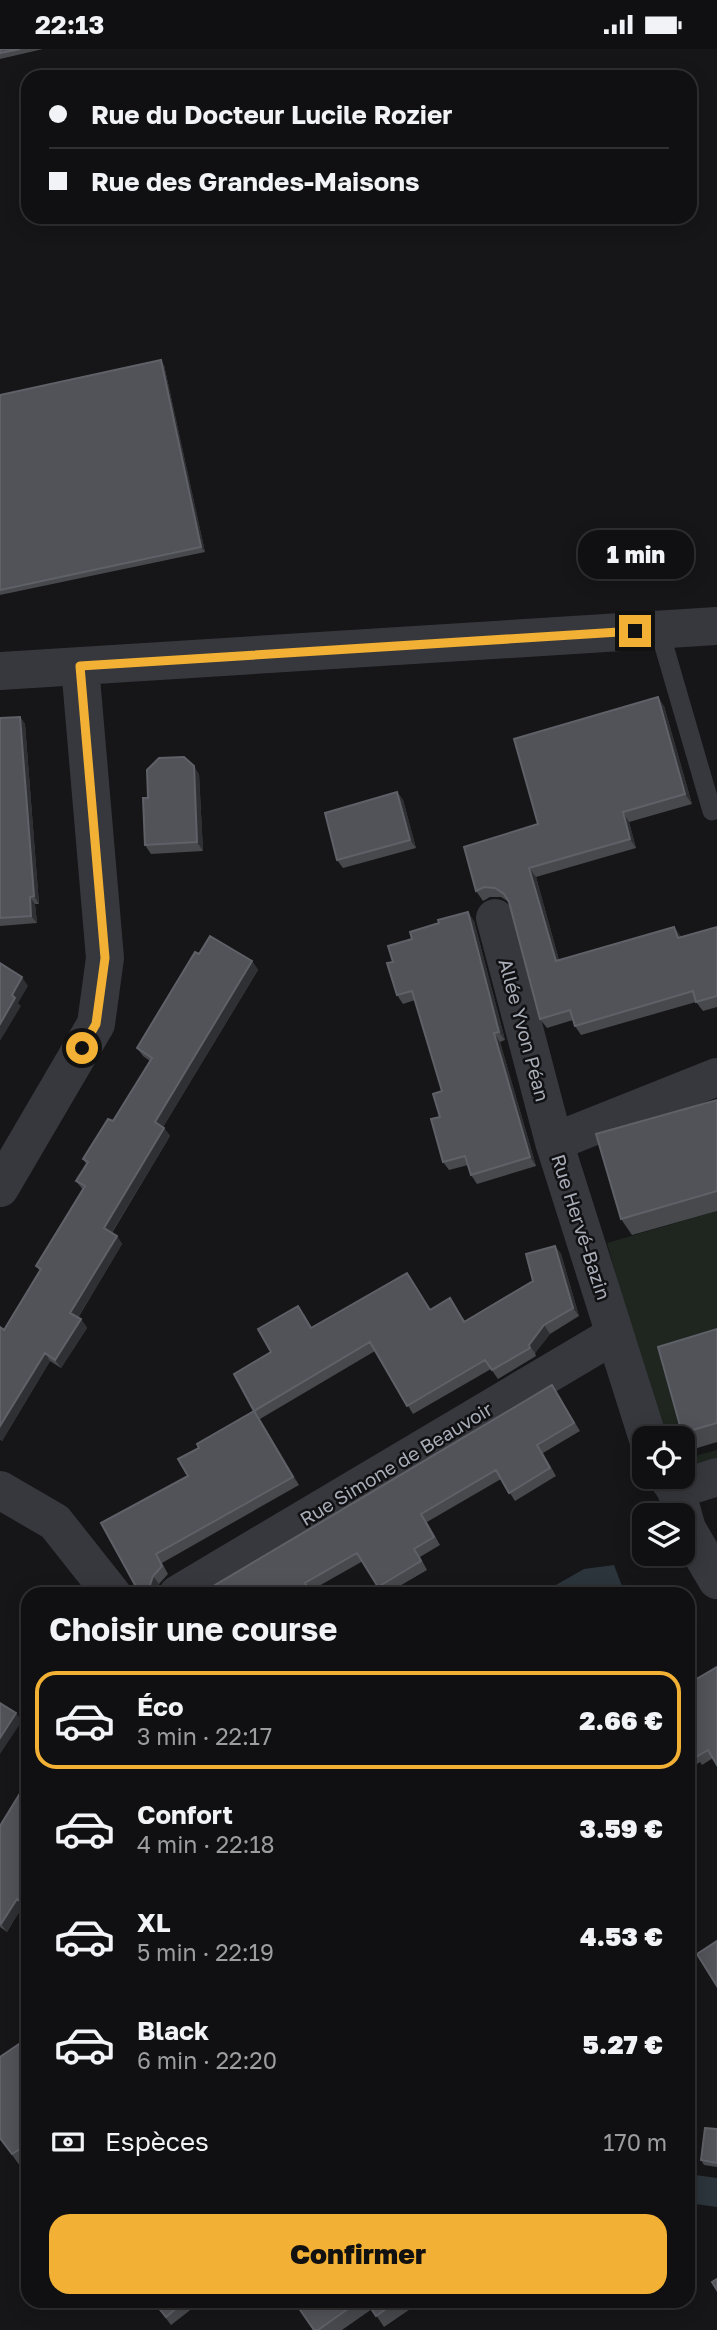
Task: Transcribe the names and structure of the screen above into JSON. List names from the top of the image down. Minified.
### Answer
{"streets":{"street":["Allée Yvon Péan","Rue Hervé-Bazin","Rue Simone de Beauvoir"]},"crossings":[["Allée Yvon Péan","Rue Hervé-Bazin"],["Rue Hervé-Bazin","Rue Simone de Beauvoir"]],"page":{"status":"22:13","banner":["Rue du Docteur Lucile Rozier","Rue des Grandes-Maisons"],"bubble":"1 min","heading":"Choisir une course","list":[{"name":"Éco","note":"3 min · 22:17","value":"2.66 €"},{"name":"Confort","note":"4 min · 22:18","value":"3.59 €"},{"name":"XL","note":"5 min · 22:19","value":"4.53 €"},{"name":"Black","note":"6 min · 22:20","value":"5.27 €"}],"pay":["Espèces","170 m"],"buttons":"Confirmer"}}
